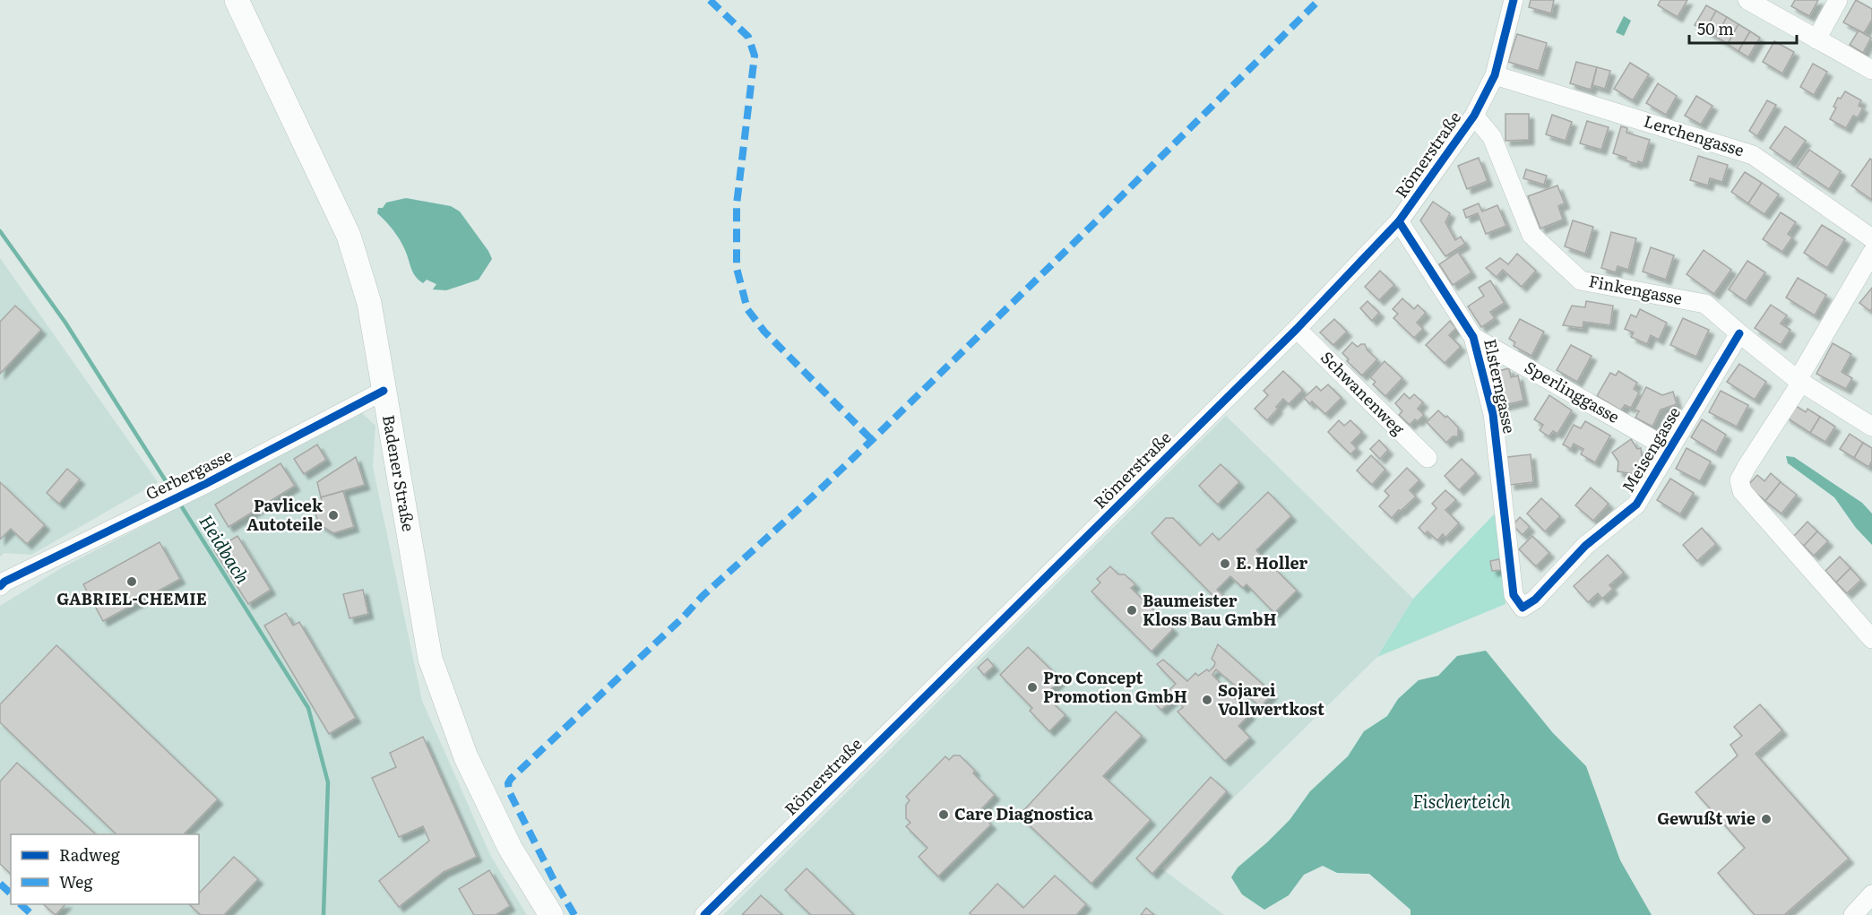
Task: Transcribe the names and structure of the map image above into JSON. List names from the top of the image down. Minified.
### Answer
{"streets":{"main road":["Badener Straße"],"street":["Lerchengasse","Römerstraße","Finkengasse","Elsterngasse","Sperlinggasse","Schwanenweg","Meisengasse","Gerbergasse"]},"crossings":[["Lerchengasse","Römerstraße"],["Römerstraße","Finkengasse"],["Römerstraße","Elsterngasse"],["Römerstraße","Schwanenweg"],["Finkengasse","Meisengasse"],["Elsterngasse","Sperlinggasse"],["Elsterngasse","Meisengasse"],["Sperlinggasse","Meisengasse"],["Badener Straße","Gerbergasse"]],"water":["Heidbach","Fischerteich"],"places":["Pavlicek Autoteile","E. Holler","GABRIEL-CHEMIE","Baumeister Kloss Bau GmbH","Pro Concept Promotion GmbH","Sojarei Vollwertkost","Care Diagnostica","Gewußt wie"],"legend":["Radweg","Weg"],"scale_bar":"50 m"}
